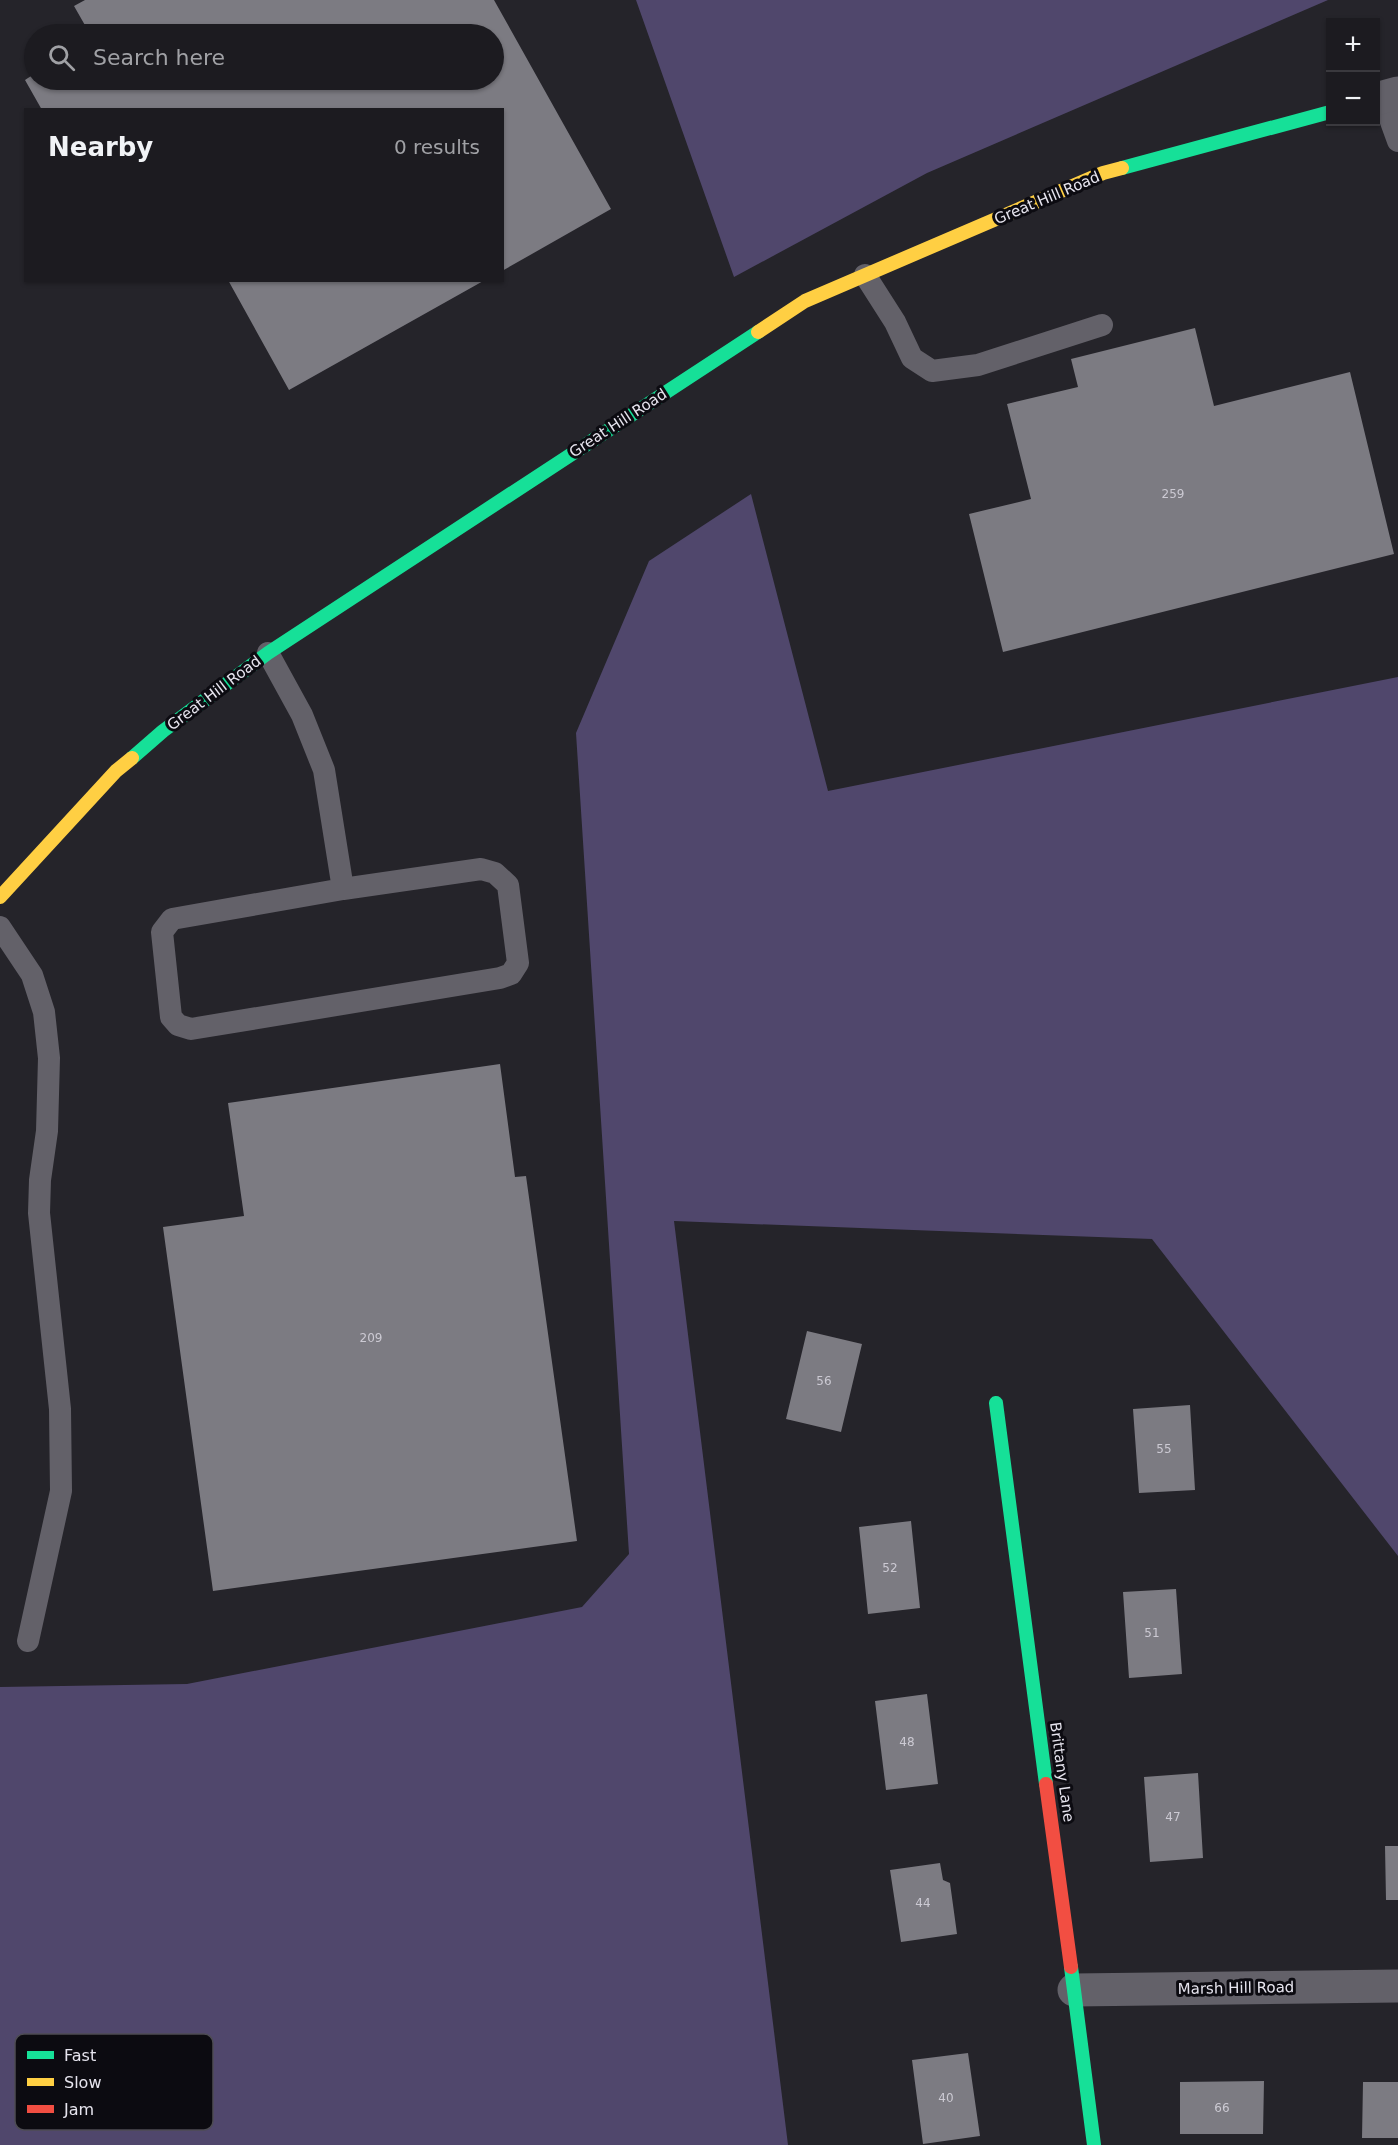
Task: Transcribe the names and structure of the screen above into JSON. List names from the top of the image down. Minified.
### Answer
{"streets":{"street":["Great Hill Road","Brittany Lane","Marsh Hill Road"]},"crossings":[["Brittany Lane","Marsh Hill Road"]],"house_numbers":["259","209","56","55","52","51","48","47","44","40","66"],"legend":["Fast","Slow","Jam"],"page":{"map_buttons":["+","−"],"search":"Search here","heading":["Nearby","0 results"]}}
